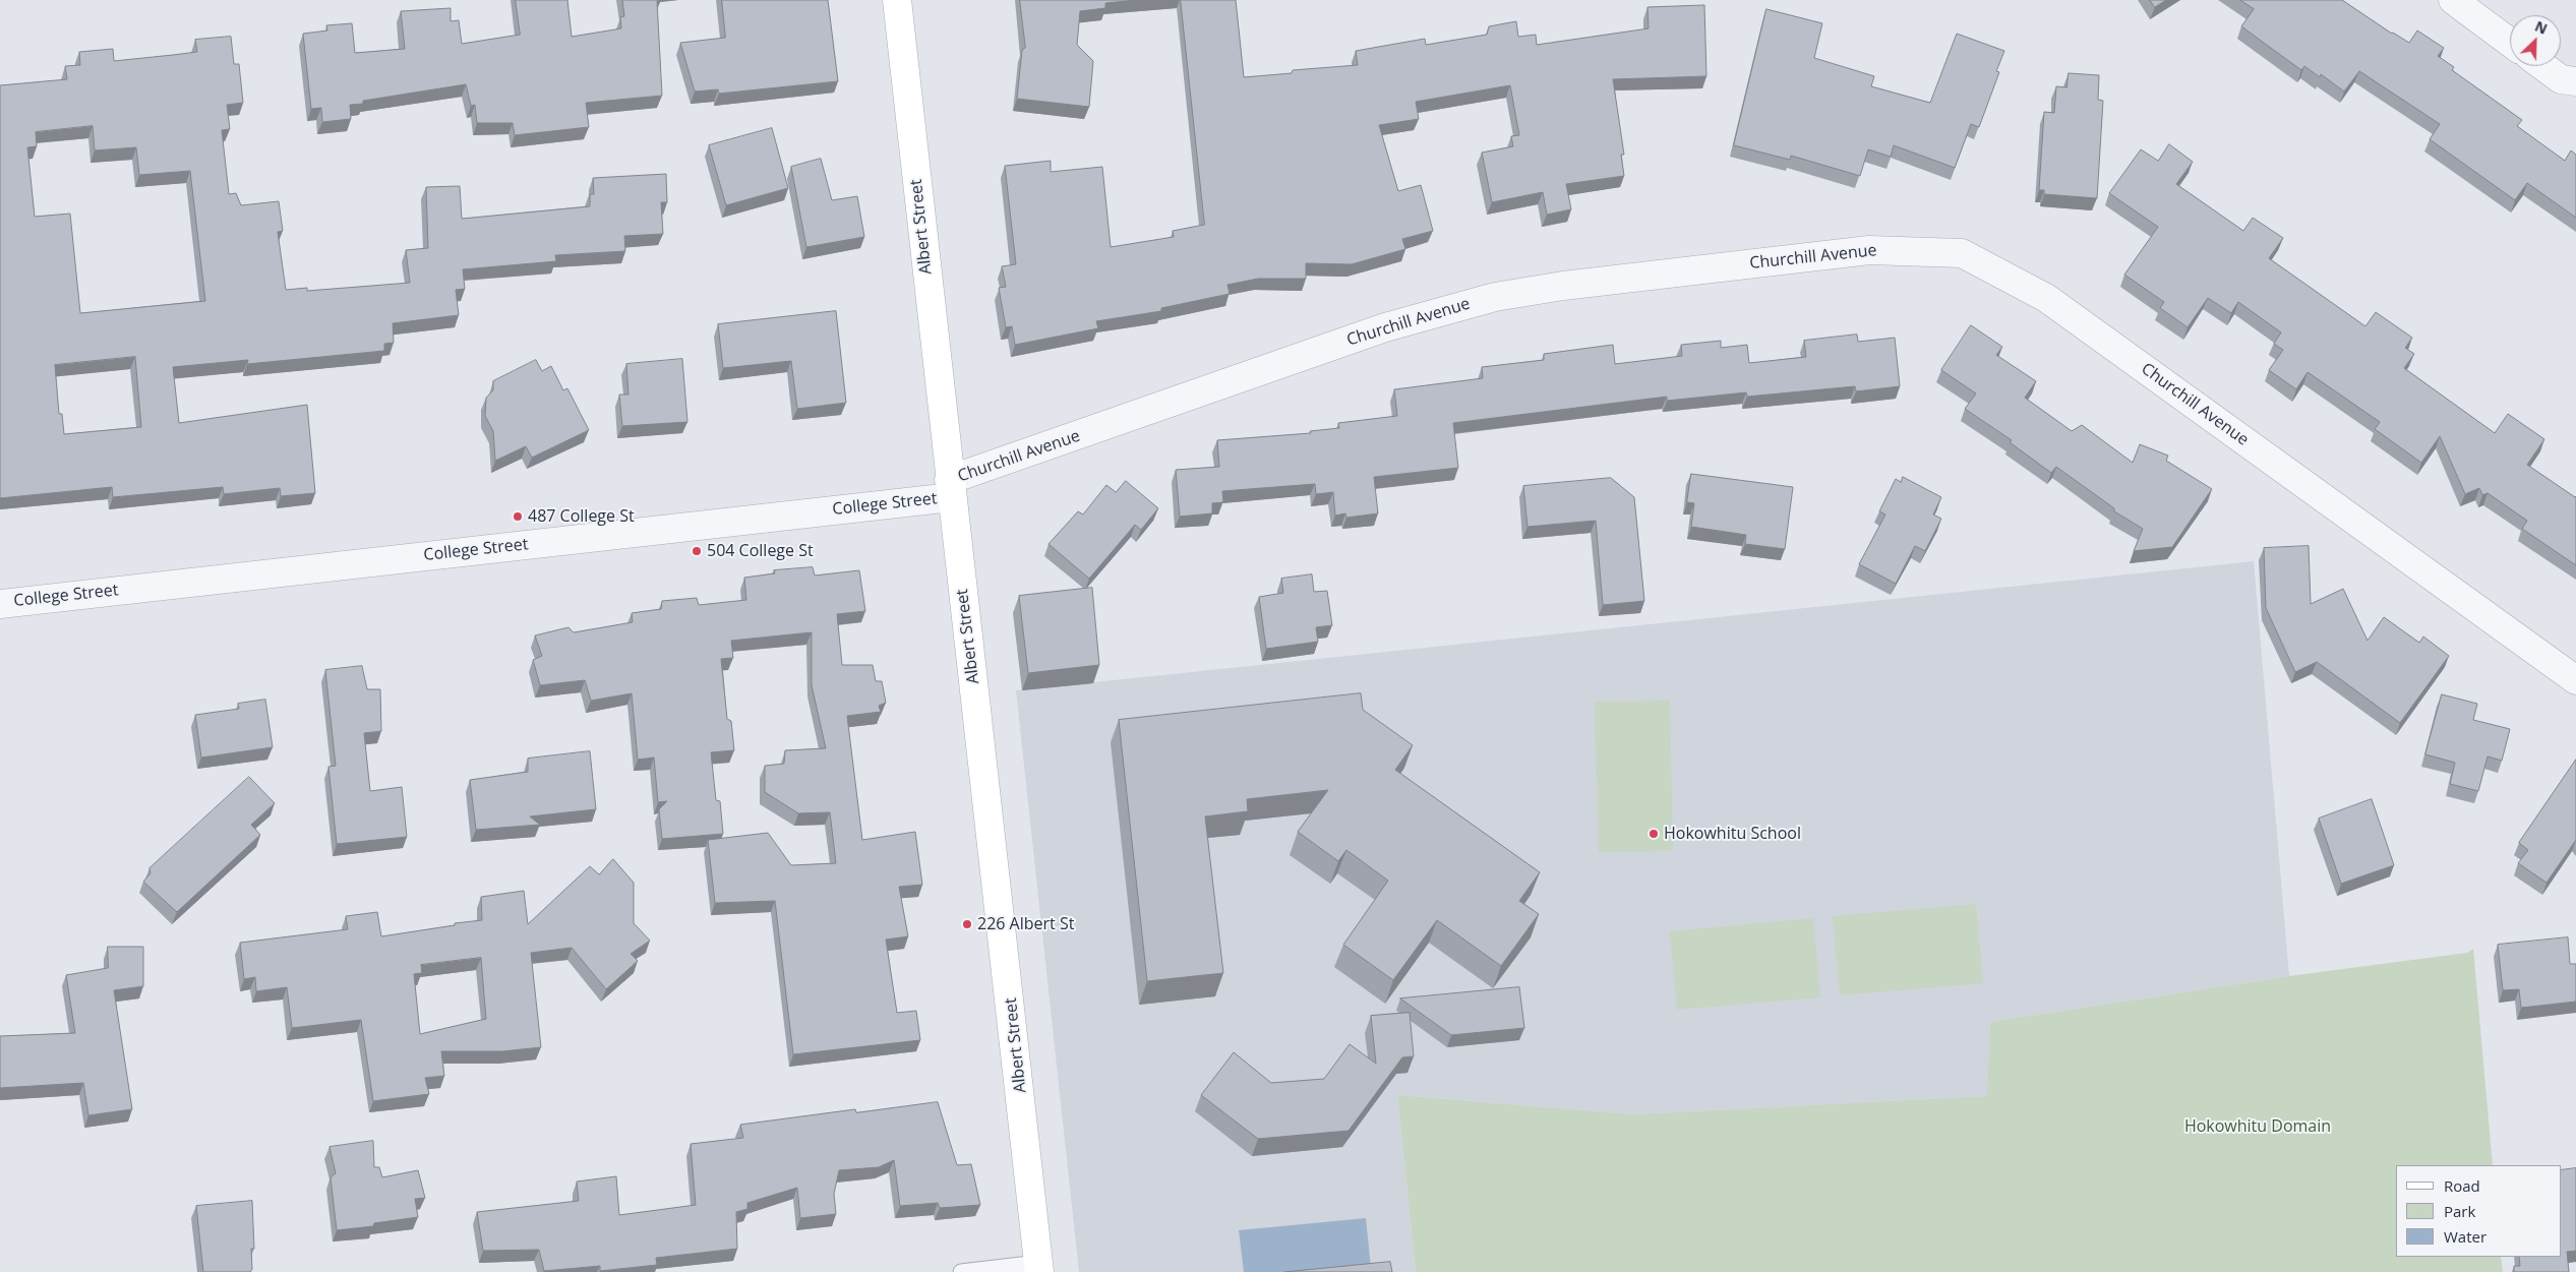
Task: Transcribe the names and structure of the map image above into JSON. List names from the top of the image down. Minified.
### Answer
{"streets":{"main road":["Albert Street"],"street":["Churchill Avenue","College Street"]},"crossings":[["Albert Street","Churchill Avenue"],["Albert Street","College Street"],["Churchill Avenue","College Street"]],"parks":["Hokowhitu Domain"],"places":["487 College St","504 College St","Hokowhitu School","226 Albert St"],"legend":["Road","Park","Water"],"north":"top right"}
